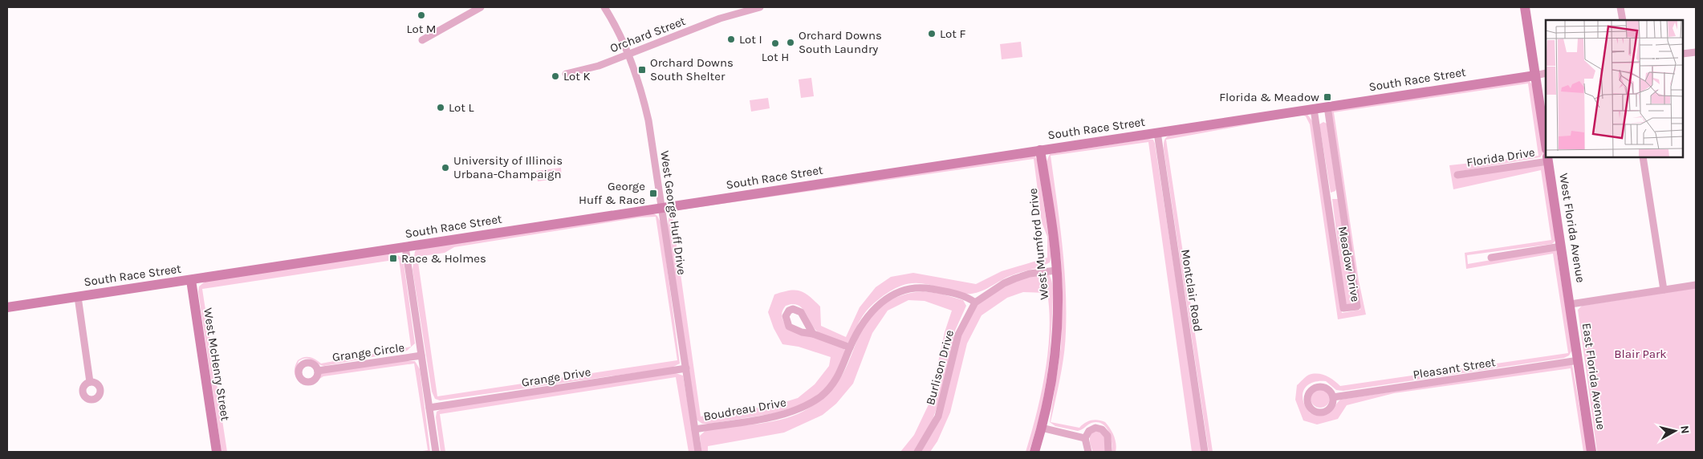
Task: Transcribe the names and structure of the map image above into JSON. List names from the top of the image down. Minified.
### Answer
{"streets":{"street":["Orchard Street","South Race Street","Florida Drive","West George Huff Drive","West Florida Avenue","West Mumford Drive","Meadow Drive","Montclair Road","Grange Circle","West McHenry Street","Burlison Drive","Pleasant Street","East Florida Avenue","Grange Drive","Boudreau Drive"]},"crossings":[["Orchard Street","West George Huff Drive"],["South Race Street","West George Huff Drive"],["South Race Street","West Mumford Drive"],["South Race Street","Meadow Drive"],["South Race Street","Montclair Road"],["South Race Street","West McHenry Street"],["Florida Drive","West Florida Avenue"],["West George Huff Drive","Grange Drive"],["West George Huff Drive","Boudreau Drive"],["West Florida Avenue","East Florida Avenue"],["West Mumford Drive","Burlison Drive"],["Burlison Drive","Boudreau Drive"],["Pleasant Street","East Florida Avenue"]],"parks":["Blair Park"],"places":{"other":["Lot M","Lot F","Lot I","Orchard Downs South Laundry","Lot H","Lot K","Lot L","University of Illinois Urbana-Champaign"],"transit":["Orchard Downs South Shelter","Florida & Meadow","George Huff & Race","Race & Holmes"]},"north":"right"}
